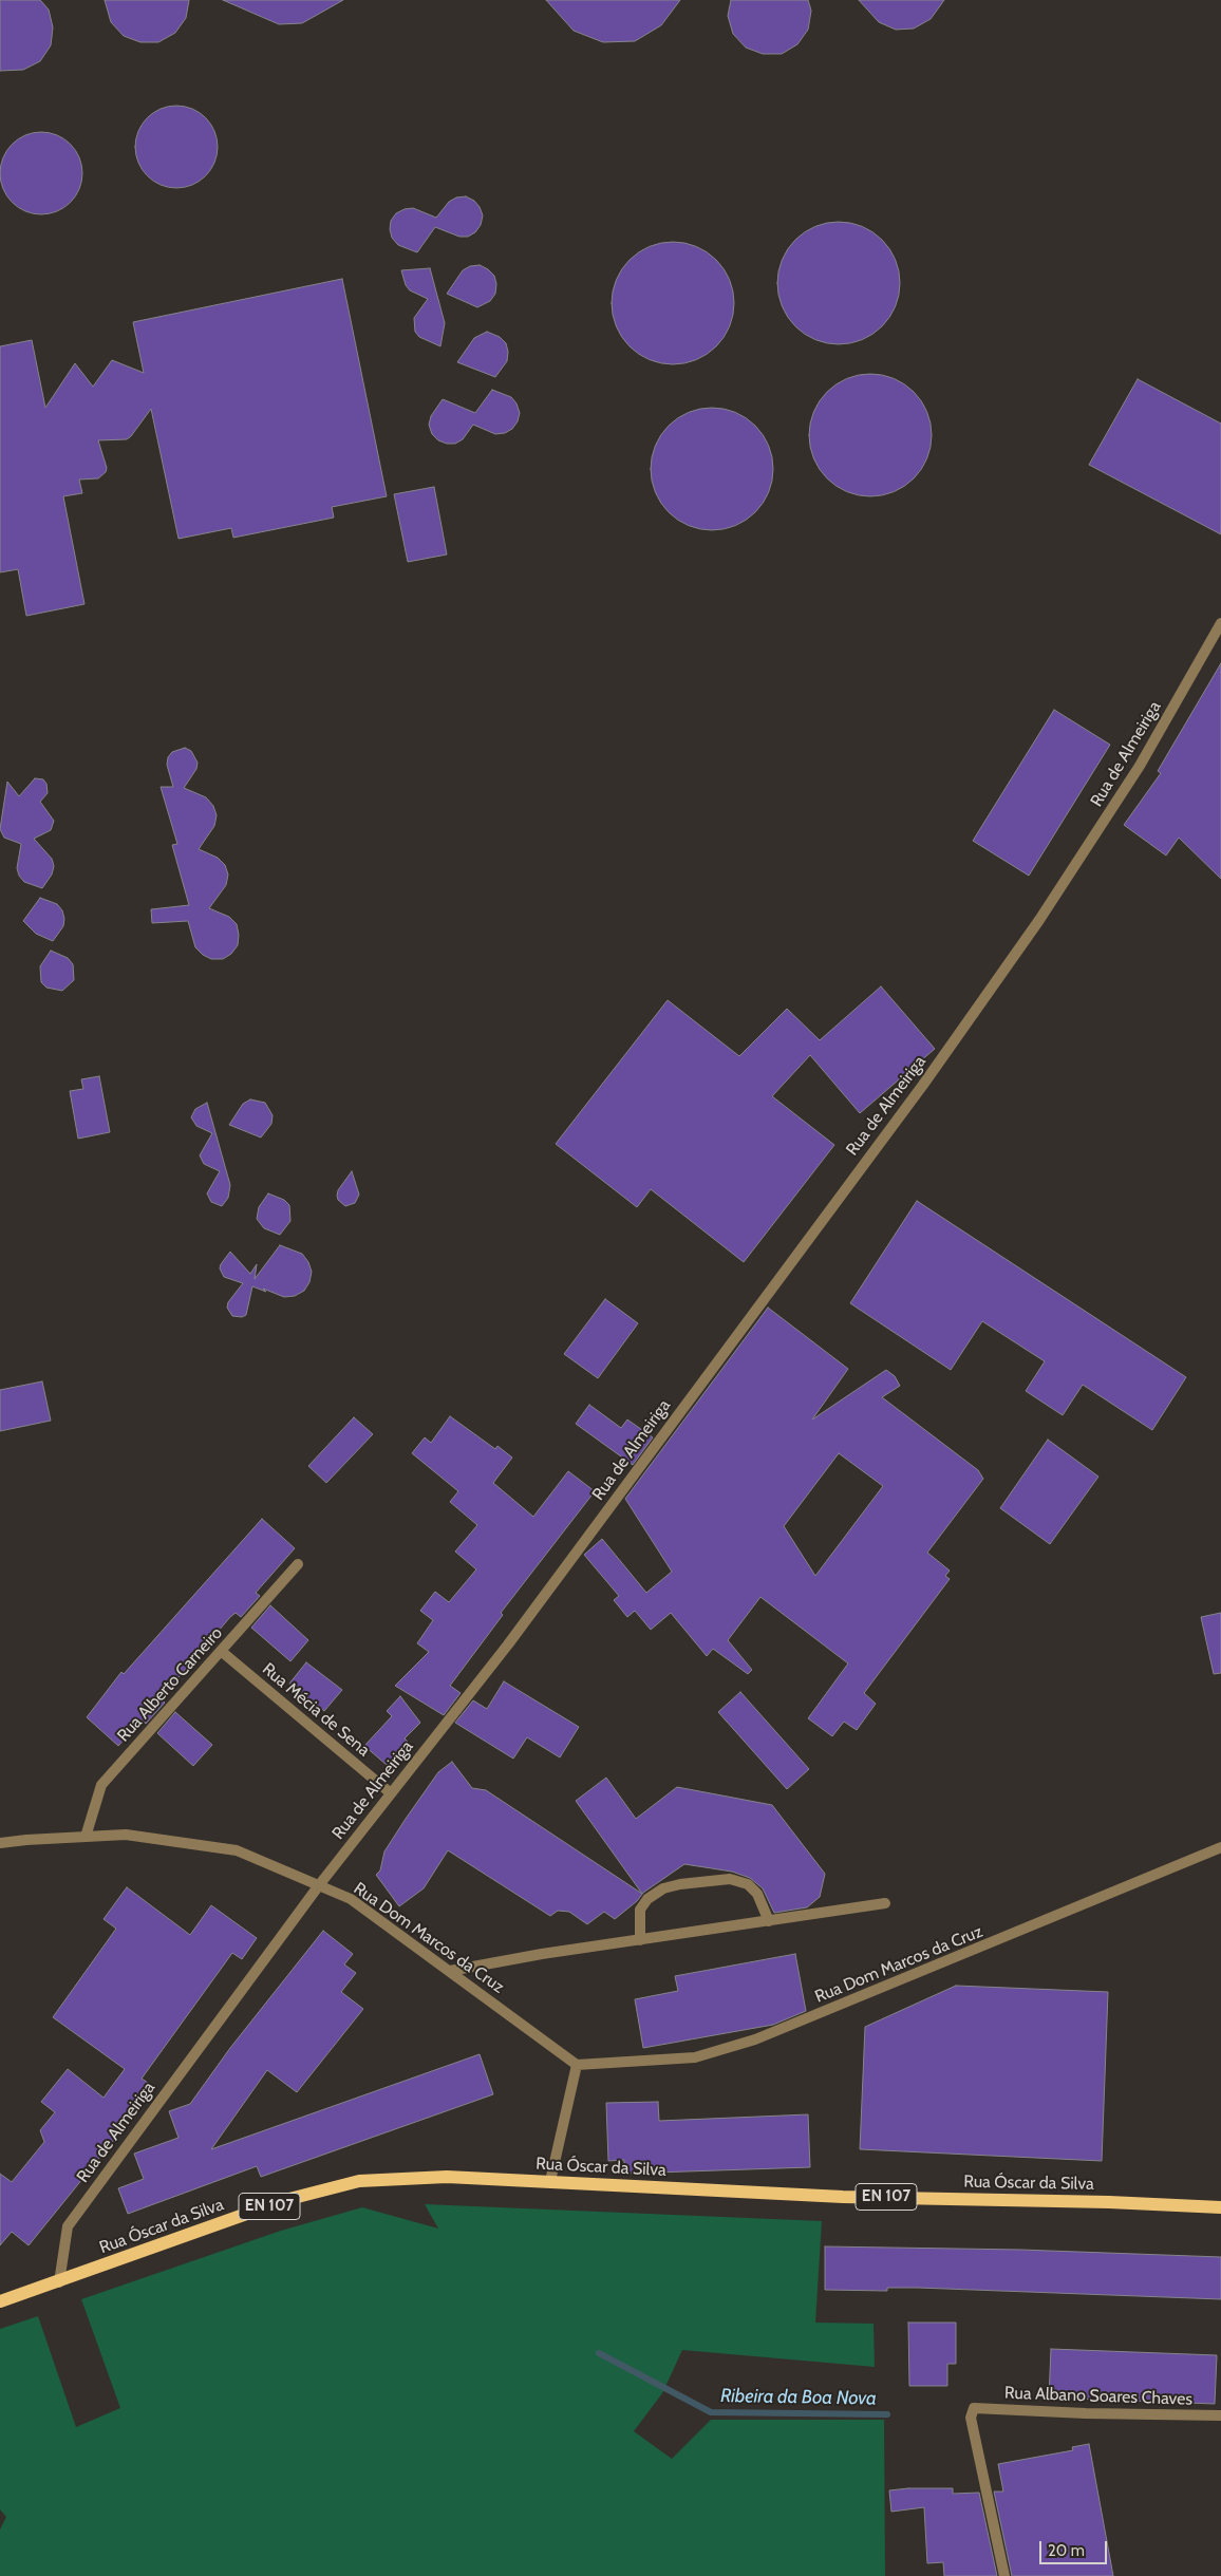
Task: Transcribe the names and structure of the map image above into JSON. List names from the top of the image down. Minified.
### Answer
{"streets":{"main road":["Rua Óscar da Silva","EN 107"],"street":["Rua de Almeiriga","Rua Alberto Carneiro","Rua Mécia de Sena","Rua Dom Marcos da Cruz","Rua Albano Soares Chaves"]},"crossings":[["Rua de Almeiriga","Rua Mécia de Sena"],["Rua de Almeiriga","Rua Dom Marcos da Cruz"],["Rua de Almeiriga","Rua Óscar da Silva"],["Rua Alberto Carneiro","Rua Mécia de Sena"],["Rua Alberto Carneiro","Rua Dom Marcos da Cruz"]],"water":["Ribeira da Boa Nova"],"scale_bar":"20 m"}
